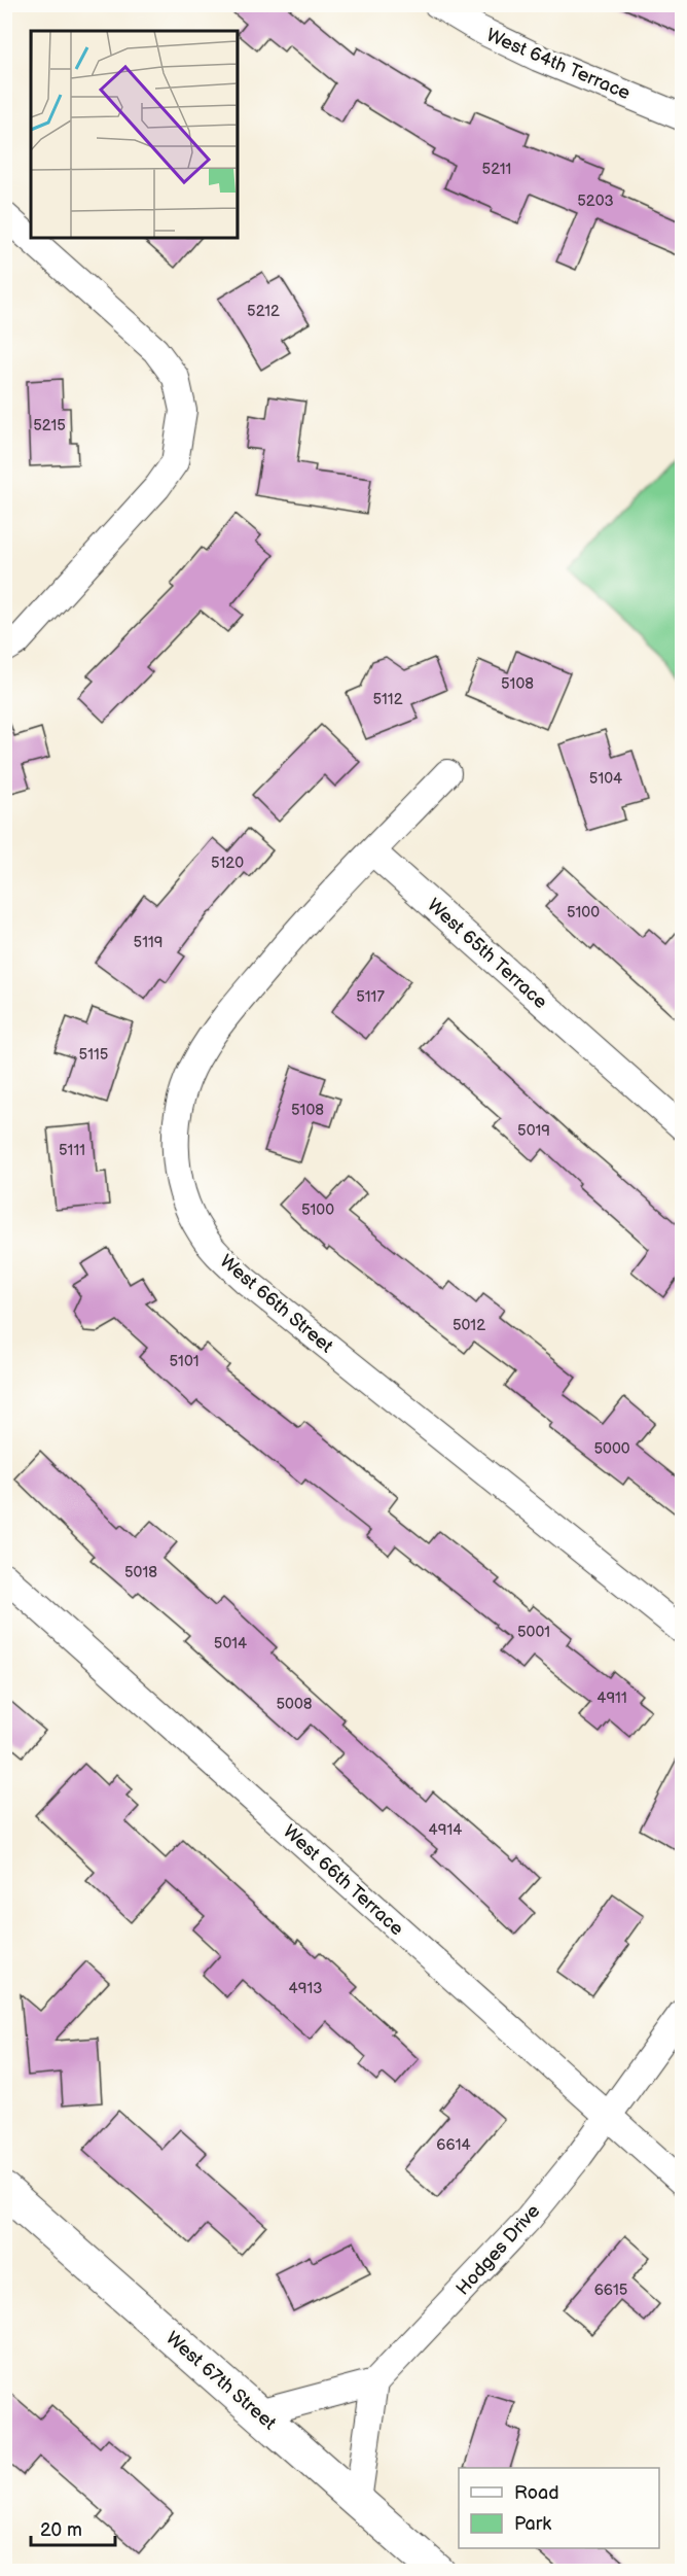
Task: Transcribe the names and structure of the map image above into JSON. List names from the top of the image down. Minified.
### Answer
{"streets":{"street":["West 64th Terrace","West 65th Terrace","West 66th Street","West 66th Terrace","Hodges Drive","West 67th Street"]},"crossings":[["West 65th Terrace","West 66th Street"],["West 66th Terrace","Hodges Drive"]],"house_numbers":["5211","5203","5212","5215","5108","5112","5104","5120","5100","5119","5117","5115","5108","5019","5111","5100","5012","5101","5000","5018","5001","5014","4911","5008","4914","4913","6614","6615"],"legend":["Road","Park"],"scale_bar":"20 m"}
